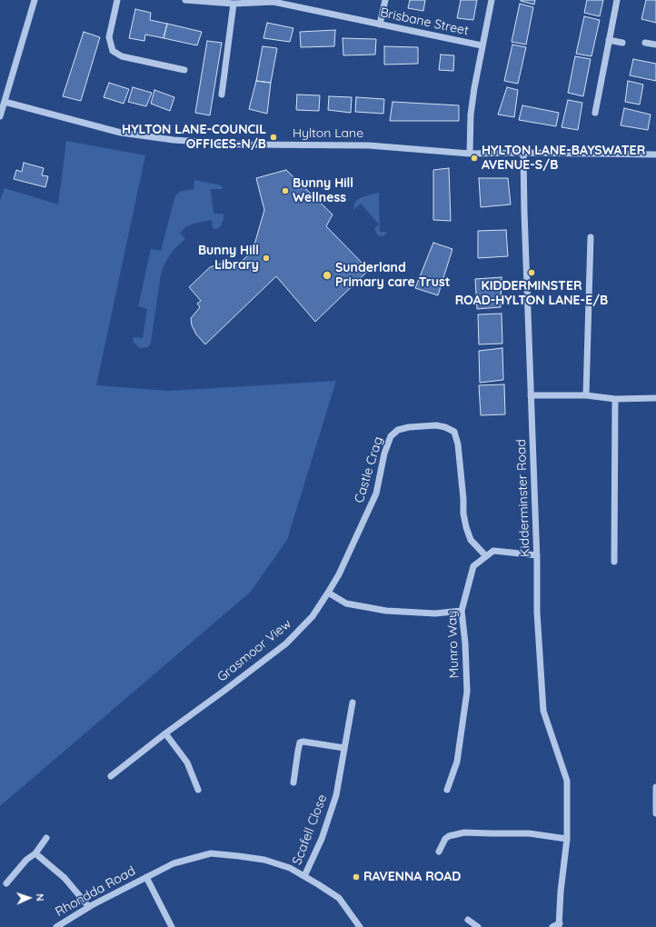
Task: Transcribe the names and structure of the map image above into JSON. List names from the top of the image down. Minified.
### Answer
{"streets":{"street":["Brisbane Street","Hylton Lane","Castle Crag","Kidderminster Road","Munro Way","Grasmoor View","Scafell Close","Rhondda Road"]},"crossings":[["Hylton Lane","Kidderminster Road"],["Castle Crag","Munro Way"],["Castle Crag","Grasmoor View"],["Kidderminster Road","Munro Way"]],"places":["HYLTON LANE-COUNCIL OFFICES-N/B","HYLTON LANE-BAYSWATER AVENUE-S/B","Bunny Hill Wellness","Bunny Hill Library","KIDDERMINSTER ROAD-HYLTON LANE-E/B","Sunderland Primary care Trust","RAVENNA ROAD"],"north":"right"}
